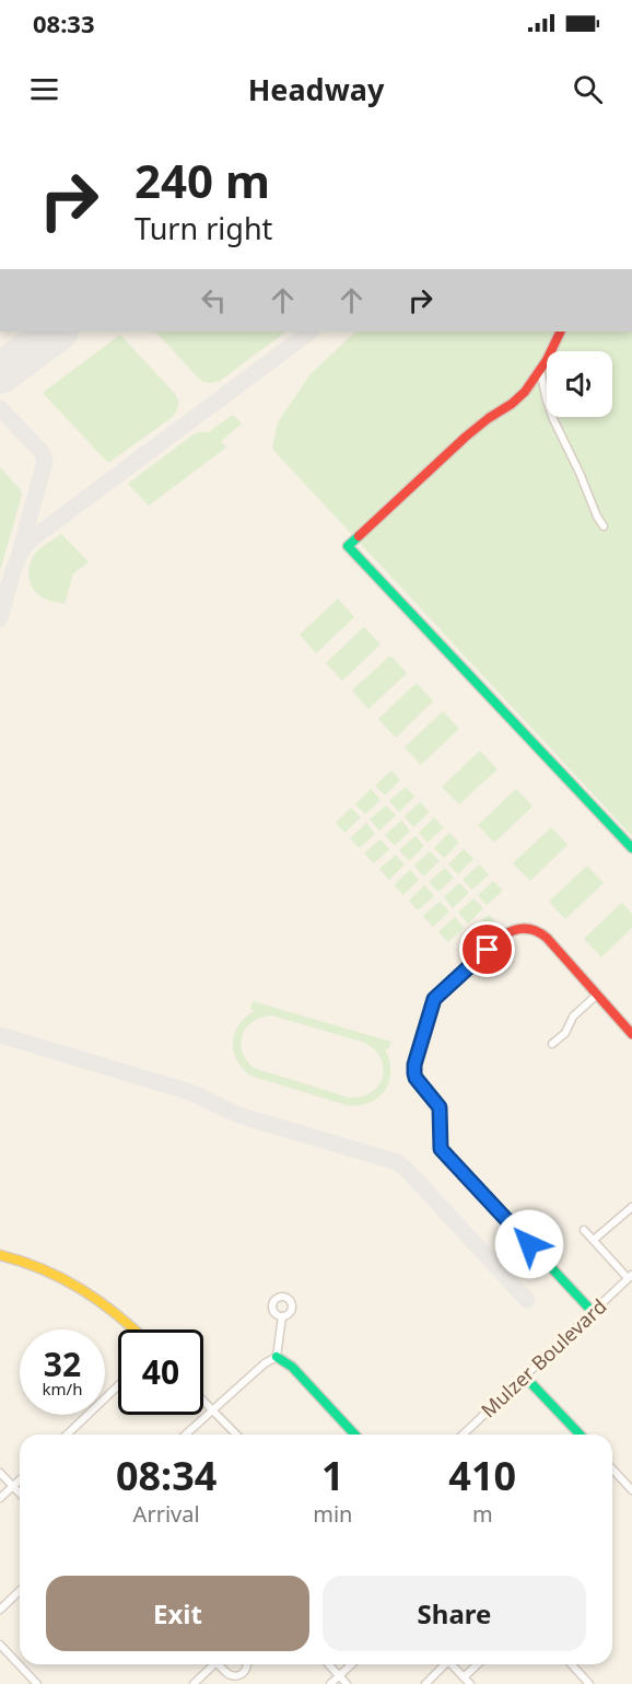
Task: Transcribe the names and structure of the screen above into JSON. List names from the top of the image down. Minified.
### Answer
{"streets":{"street":["Mulzer Boulevard"]},"page":{"status":"08:33","header":"Headway","turn":["240 m","Turn right"],"speed":"32 km/h","limit":"40","eta":["08:34","Arrival","1","min","410","m"],"buttons":["Exit","Share"]}}
